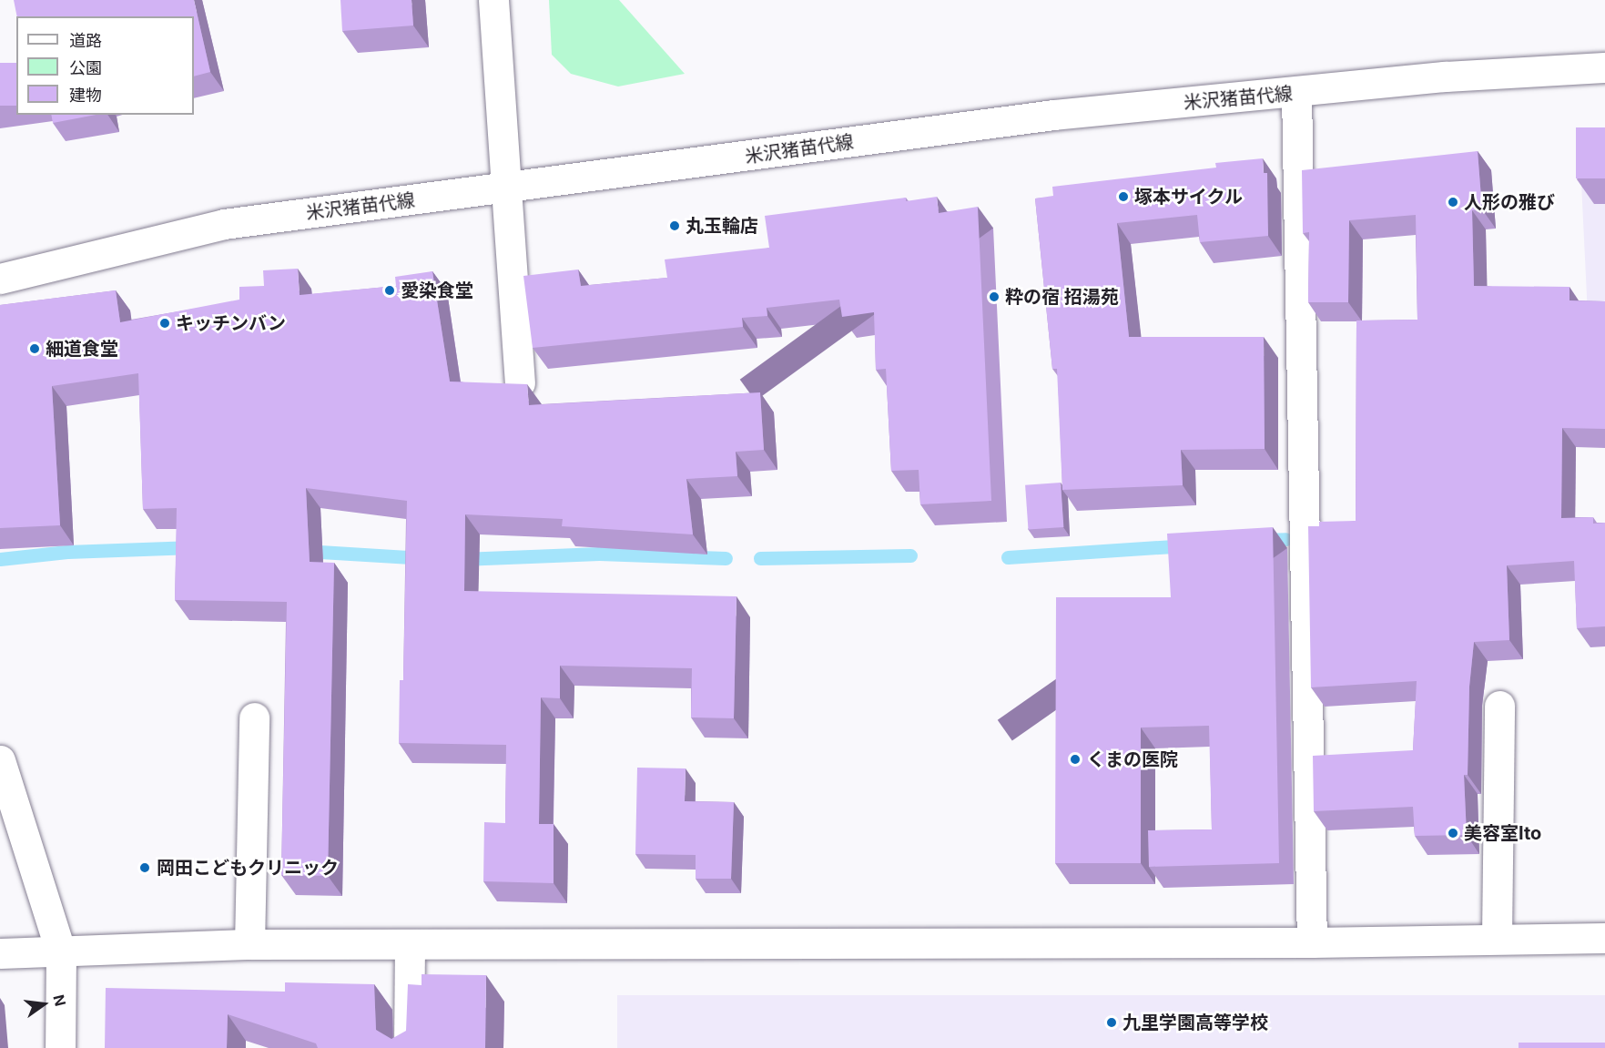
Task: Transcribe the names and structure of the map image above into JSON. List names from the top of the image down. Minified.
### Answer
{"streets":{"street":["米沢猪苗代線"]},"places":["塚本サイクル","人形の雅び","丸玉輪店","愛染食堂","粋の宿 招湯苑","キッチンバン","細道食堂","くまの医院","美容室Ito","岡田こどもクリニック","九里学園高等学校"],"legend":["道路","公園","建物"],"north":"right"}
